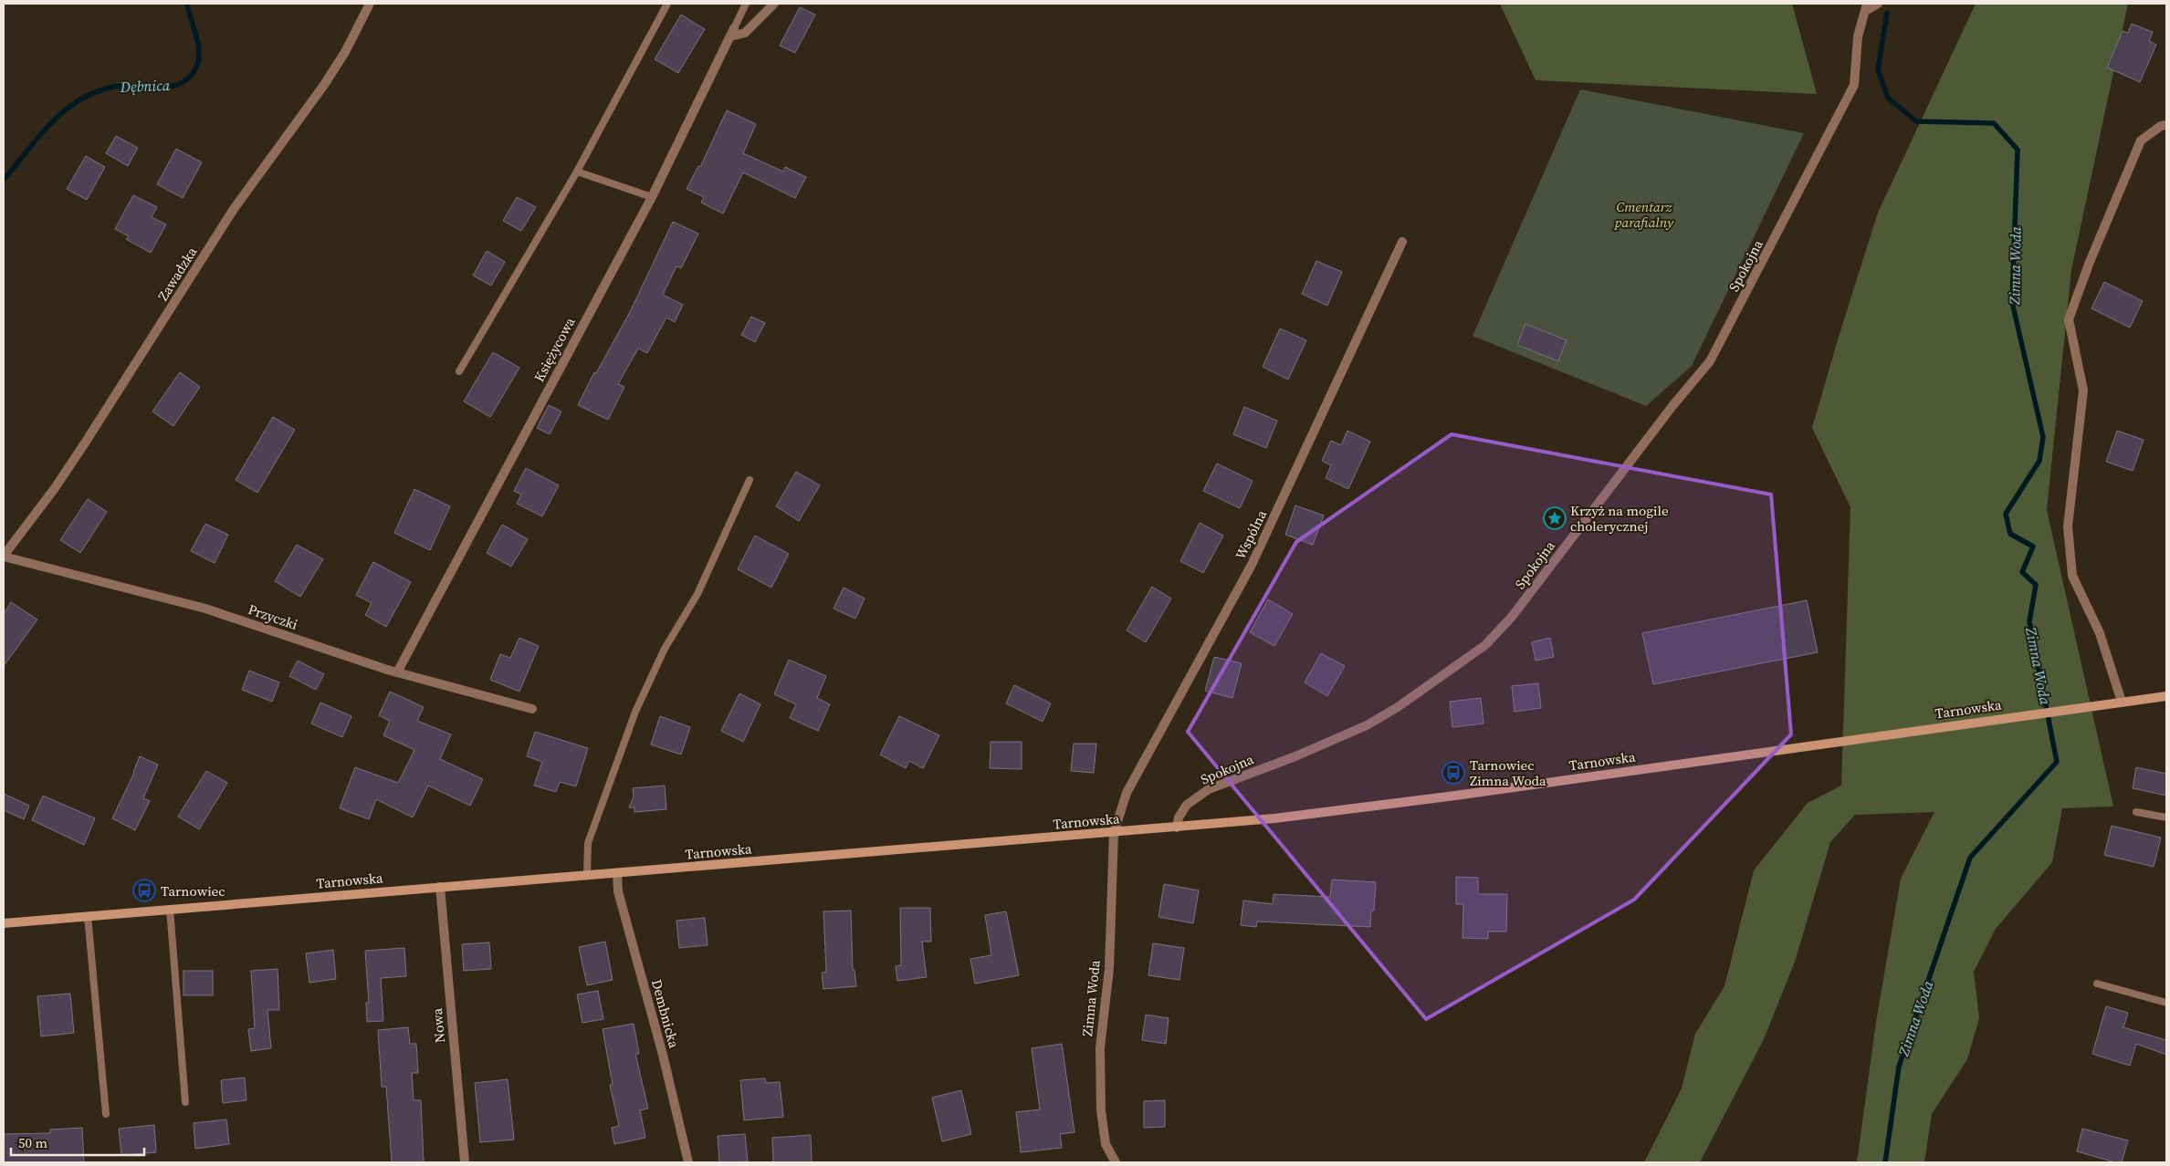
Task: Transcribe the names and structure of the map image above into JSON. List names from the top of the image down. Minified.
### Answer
{"streets":{"main road":["Tarnowska"],"street":["Spokojna","Zawadzka","Księżycowa","Wspólna","Przyczki","Zimna Woda","Dembnicka","Nowa"]},"crossings":[["Spokojna","Tarnowska"],["Zawadzka","Przyczki"],["Księżycowa","Przyczki"],["Wspólna","Tarnowska"],["Wspólna","Zimna Woda"],["Tarnowska","Zimna Woda"],["Tarnowska","Dembnicka"],["Tarnowska","Nowa"]],"water":["Dębnica","Zimna Woda"],"parks":["Cmentarz parafialny"],"places":{"place":["Krzyż na mogile cholerycznej"],"bus stop":["Tarnowiec Zimna Woda","Tarnowiec"]},"scale_bar":"50 m"}
